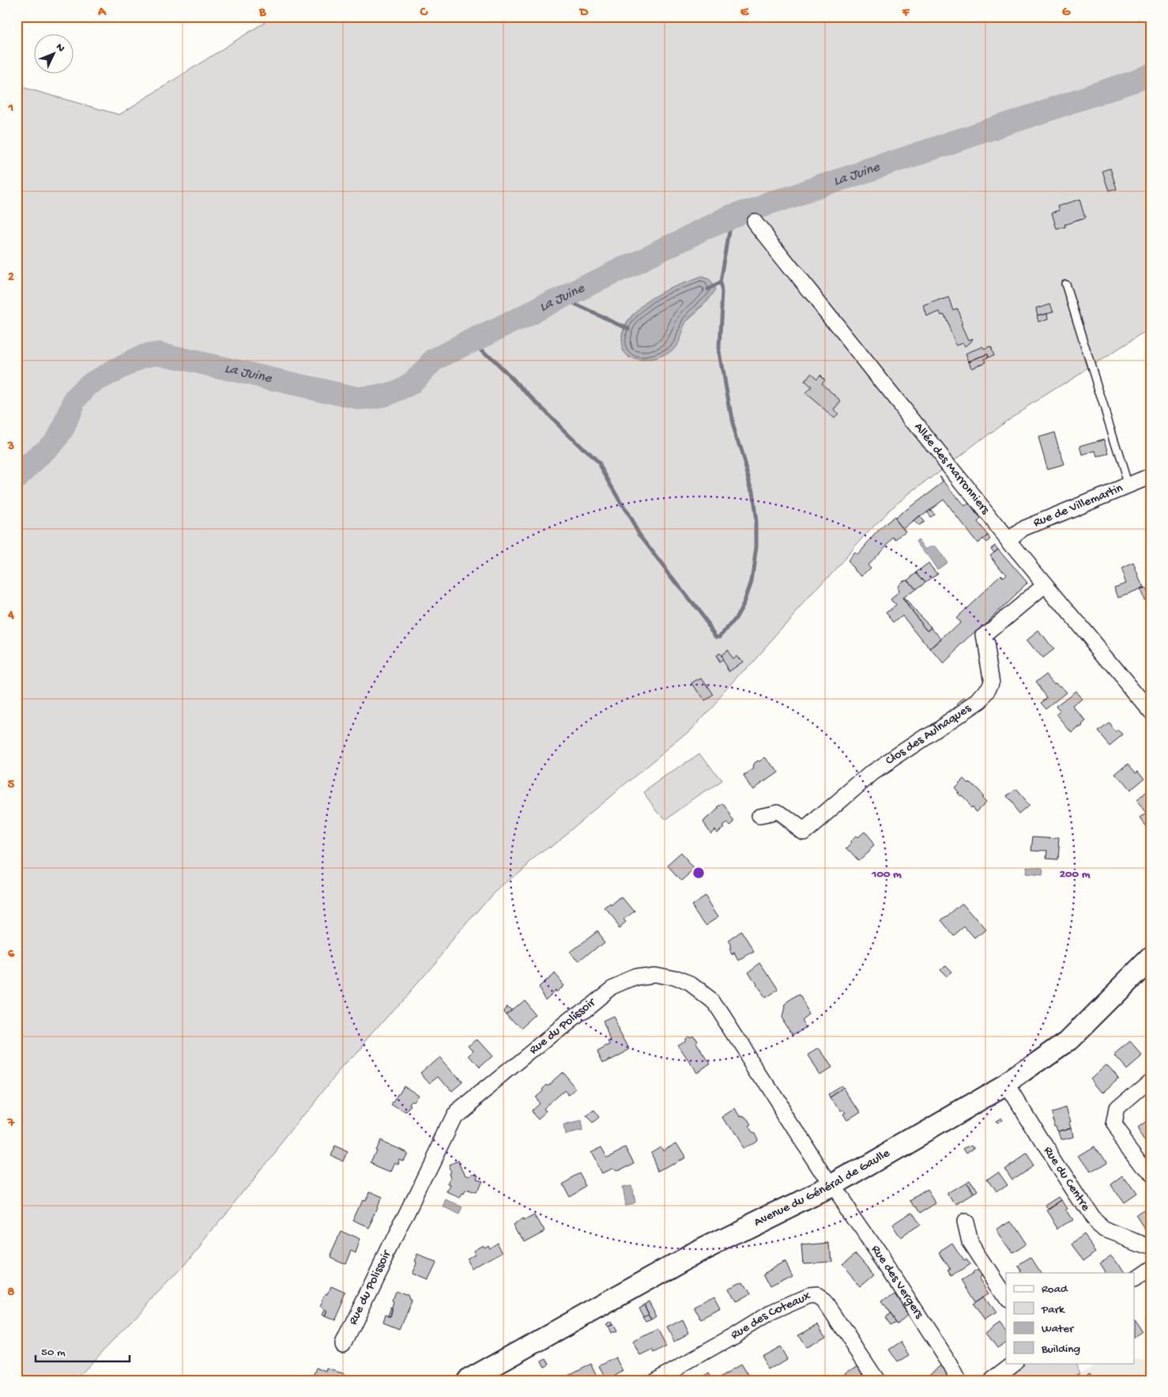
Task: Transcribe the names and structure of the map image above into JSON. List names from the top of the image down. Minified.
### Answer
{"streets":{"main road":["Avenue du Général de Gaulle"],"street":["Allée des Marronniers","Rue de Villemartin","Clos des Aulnaques","Rue du Polissoir","Rue du Centre","Rue des Vergers","Rue des Coteaux"]},"crossings":[["Allée des Marronniers","Rue de Villemartin"],["Allée des Marronniers","Clos des Aulnaques"],["Rue du Polissoir","Avenue du Général de Gaulle"],["Rue du Polissoir","Rue des Vergers"],["Rue du Centre","Avenue du Général de Gaulle"],["Avenue du Général de Gaulle","Rue des Vergers"]],"water":["La Juine"],"legend":["Road","Park","Water","Building"],"scale_bar":"50 m","north":"top right","grid":{"columns":["A","B","C","D","E","F","G"],"rows":["1","2","3","4","5","6","7","8"]},"rings":["100 m","200 m"]}
